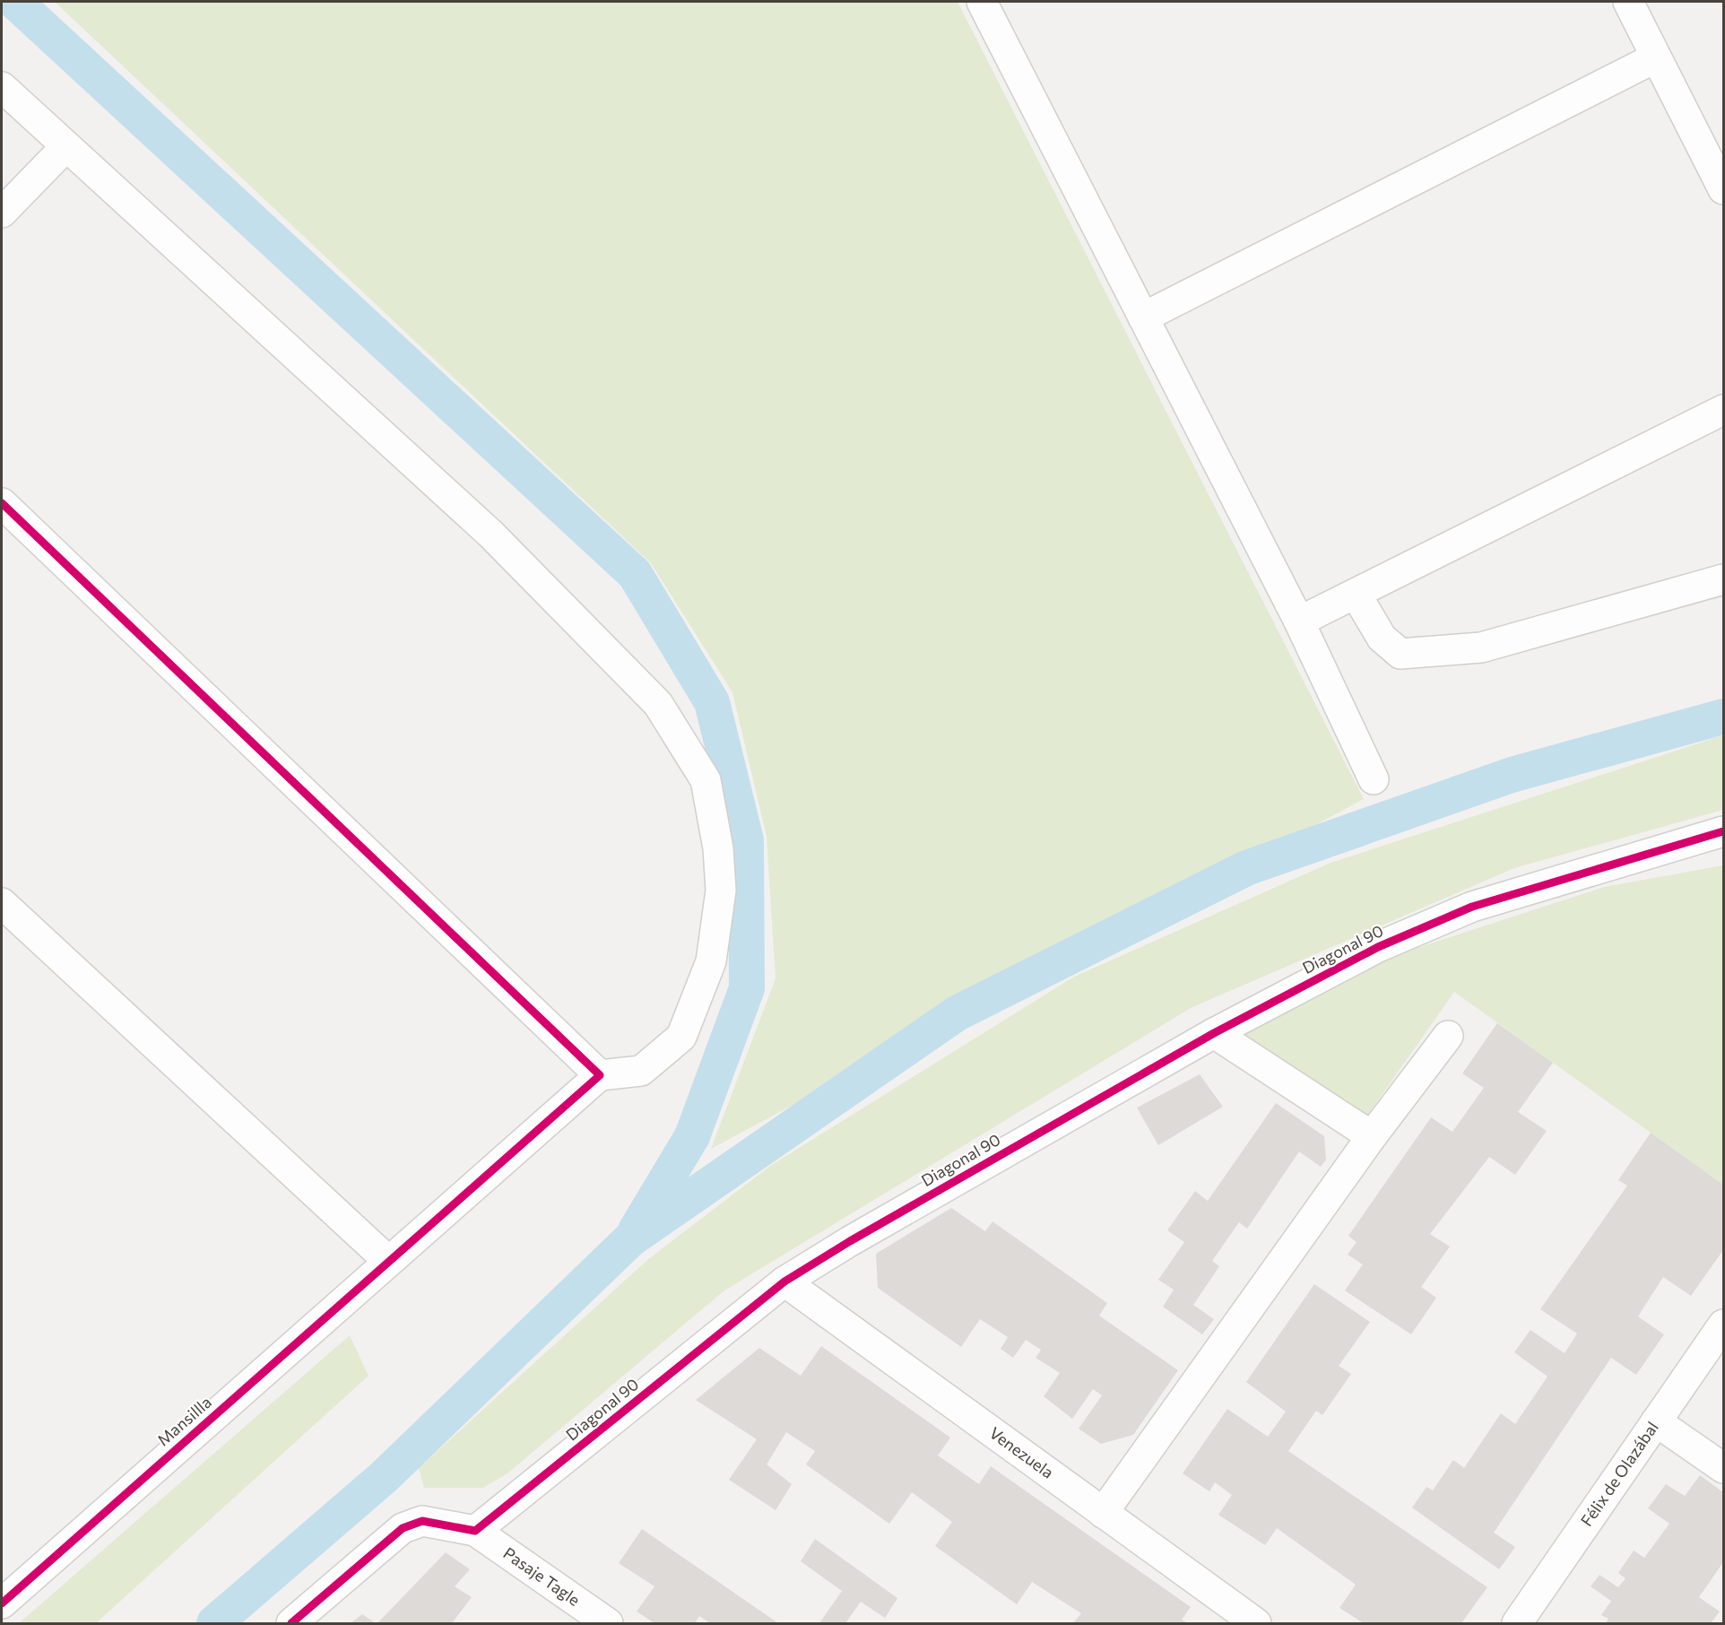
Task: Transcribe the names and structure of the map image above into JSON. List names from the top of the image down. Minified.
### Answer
{"streets":{"street":["Diagonal 90","Mansillla","Venezuela","Félix de Olazábal","Pasaje Tagle"]},"crossings":[["Diagonal 90","Venezuela"],["Diagonal 90","Pasaje Tagle"]]}
